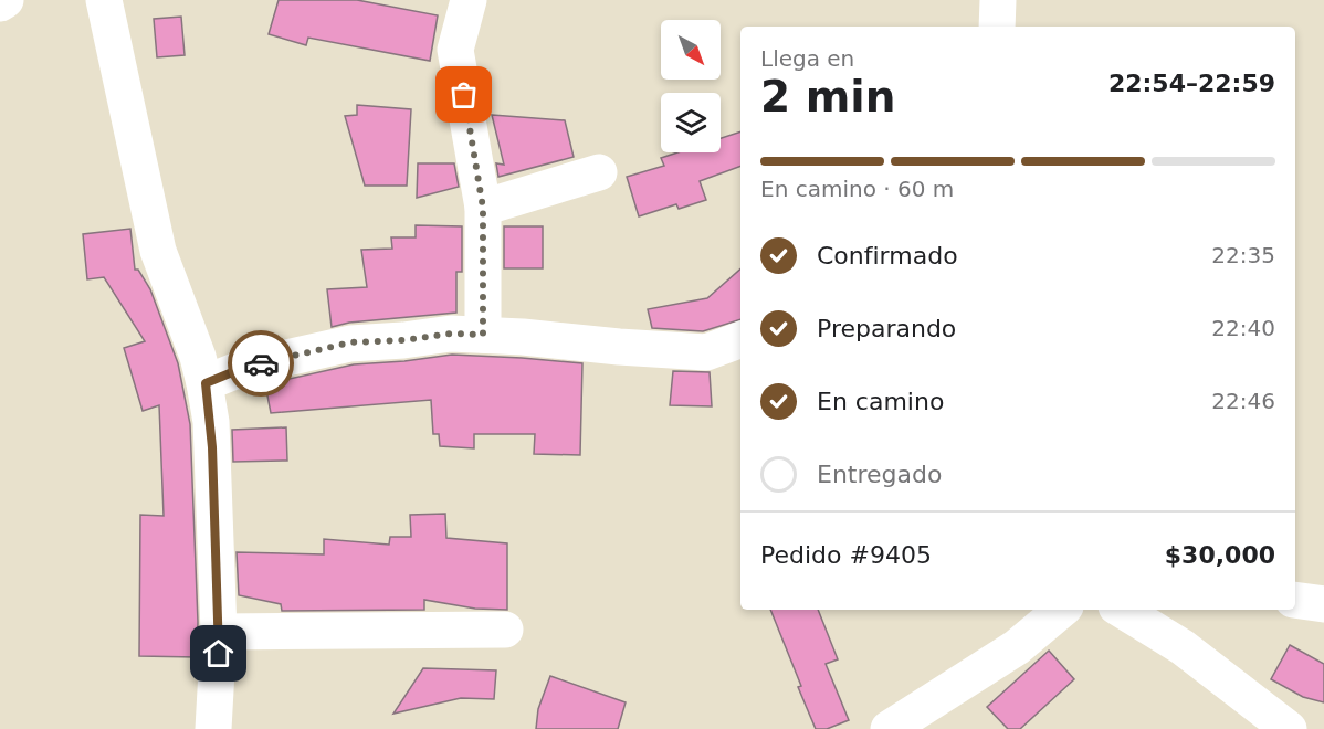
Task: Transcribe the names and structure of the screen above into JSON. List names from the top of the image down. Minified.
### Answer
{"north":"bottom right","page":{"heading":["2 min","Llega en","22:54–22:59"],"panel":["Pedido #9405","$30,000"],"bar":"En camino · 60 m","list":[["Confirmado","22:35"],["Preparando","22:40"],["En camino","22:46"],"Entregado"]}}
